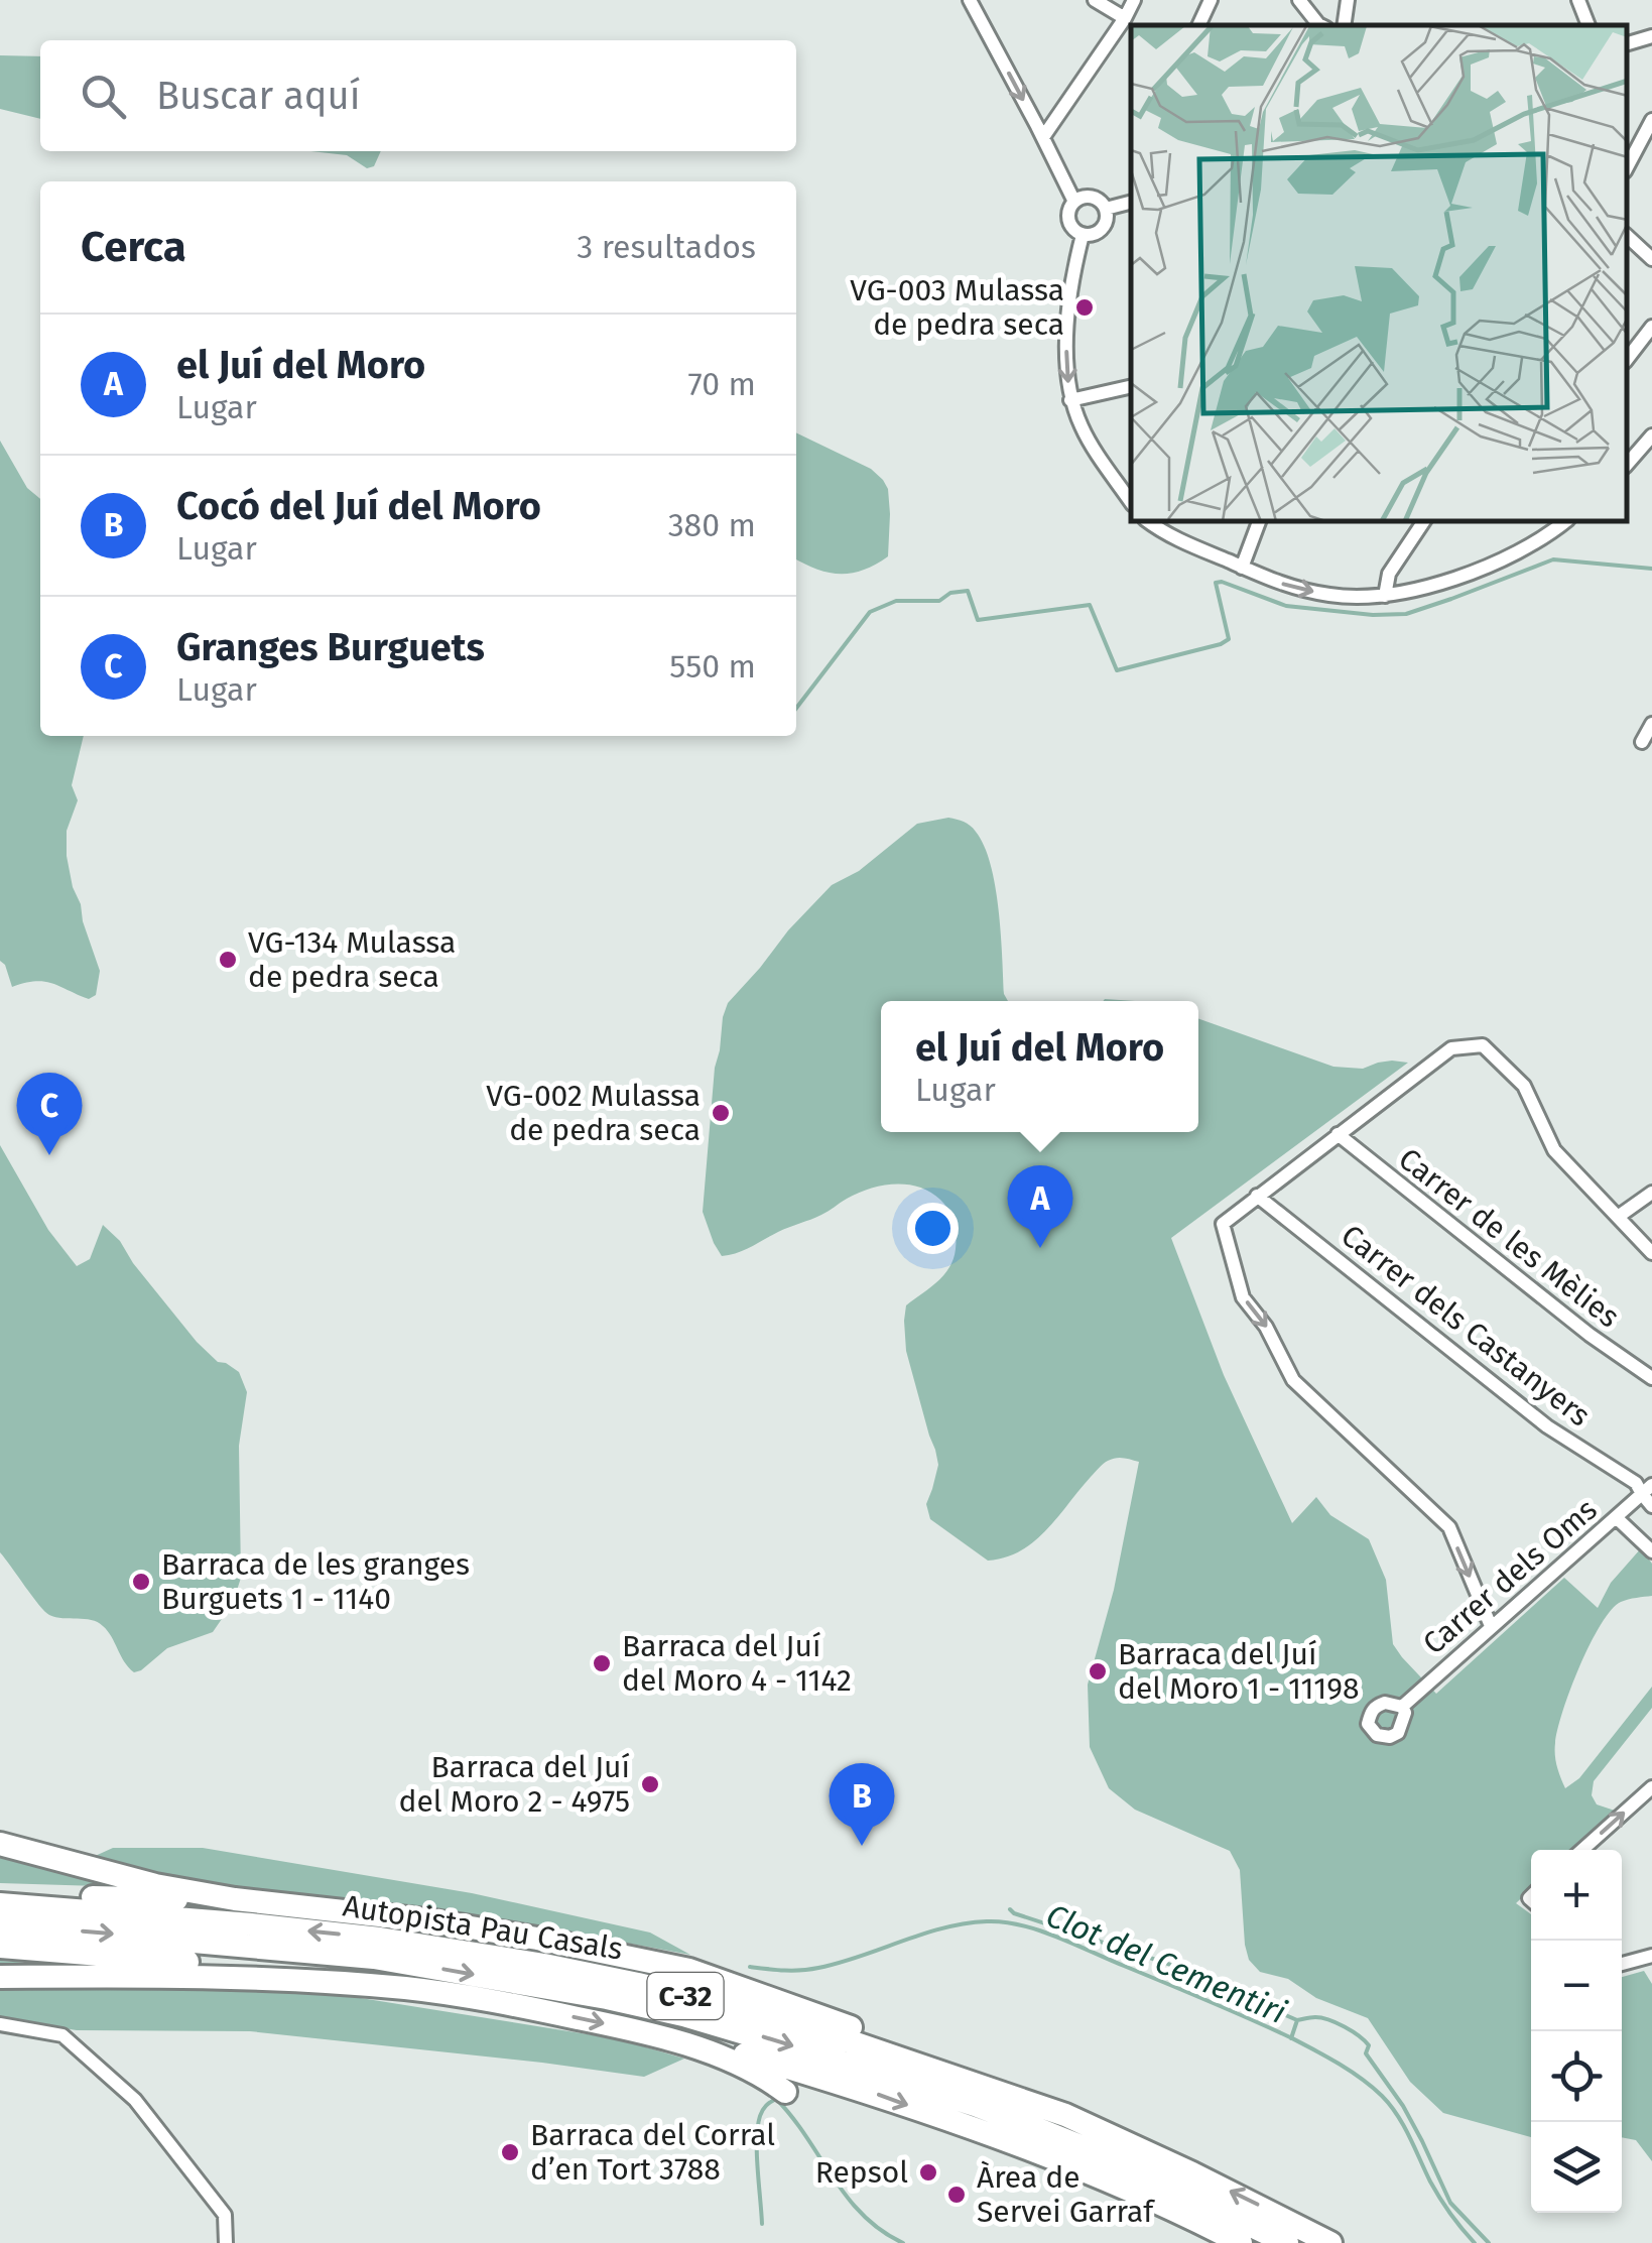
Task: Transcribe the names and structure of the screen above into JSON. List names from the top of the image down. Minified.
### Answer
{"streets":{"highway":["Autopista Pau Casals","C-32"],"street":["Carrer de les Mèlies","Carrer dels Castanyers","Carrer dels Oms"]},"crossings":[["Carrer dels Castanyers","Carrer dels Oms"]],"water":["Clot del Cementiri"],"places":["VG-003 Mulassa de pedra seca","VG-134 Mulassa de pedra seca","VG-002 Mulassa de pedra seca","Barraca de les granges Burguets 1 - 1140","Barraca del Juí del Moro 4 - 1142","Barraca del Juí del Moro 1 - 11198","Barraca del Juí del Moro 2 - 4975","Barraca del Corral d’en Tort 3788","Repsol","Àrea de Servei Garraf"],"page":{"search":"Buscar aquí","heading":["Cerca","3 resultados"],"list":[{"mark":"A","name":"el Juí del Moro","note":"Lugar","value":"70 m"},{"mark":"B","name":"Cocó del Juí del Moro","note":"Lugar","value":"380 m"},{"mark":"C","name":"Granges Burguets","note":"Lugar","value":"550 m"}],"popup":["el Juí del Moro","Lugar"],"pins":["C","A","B"],"map_buttons":["+","−"]}}
